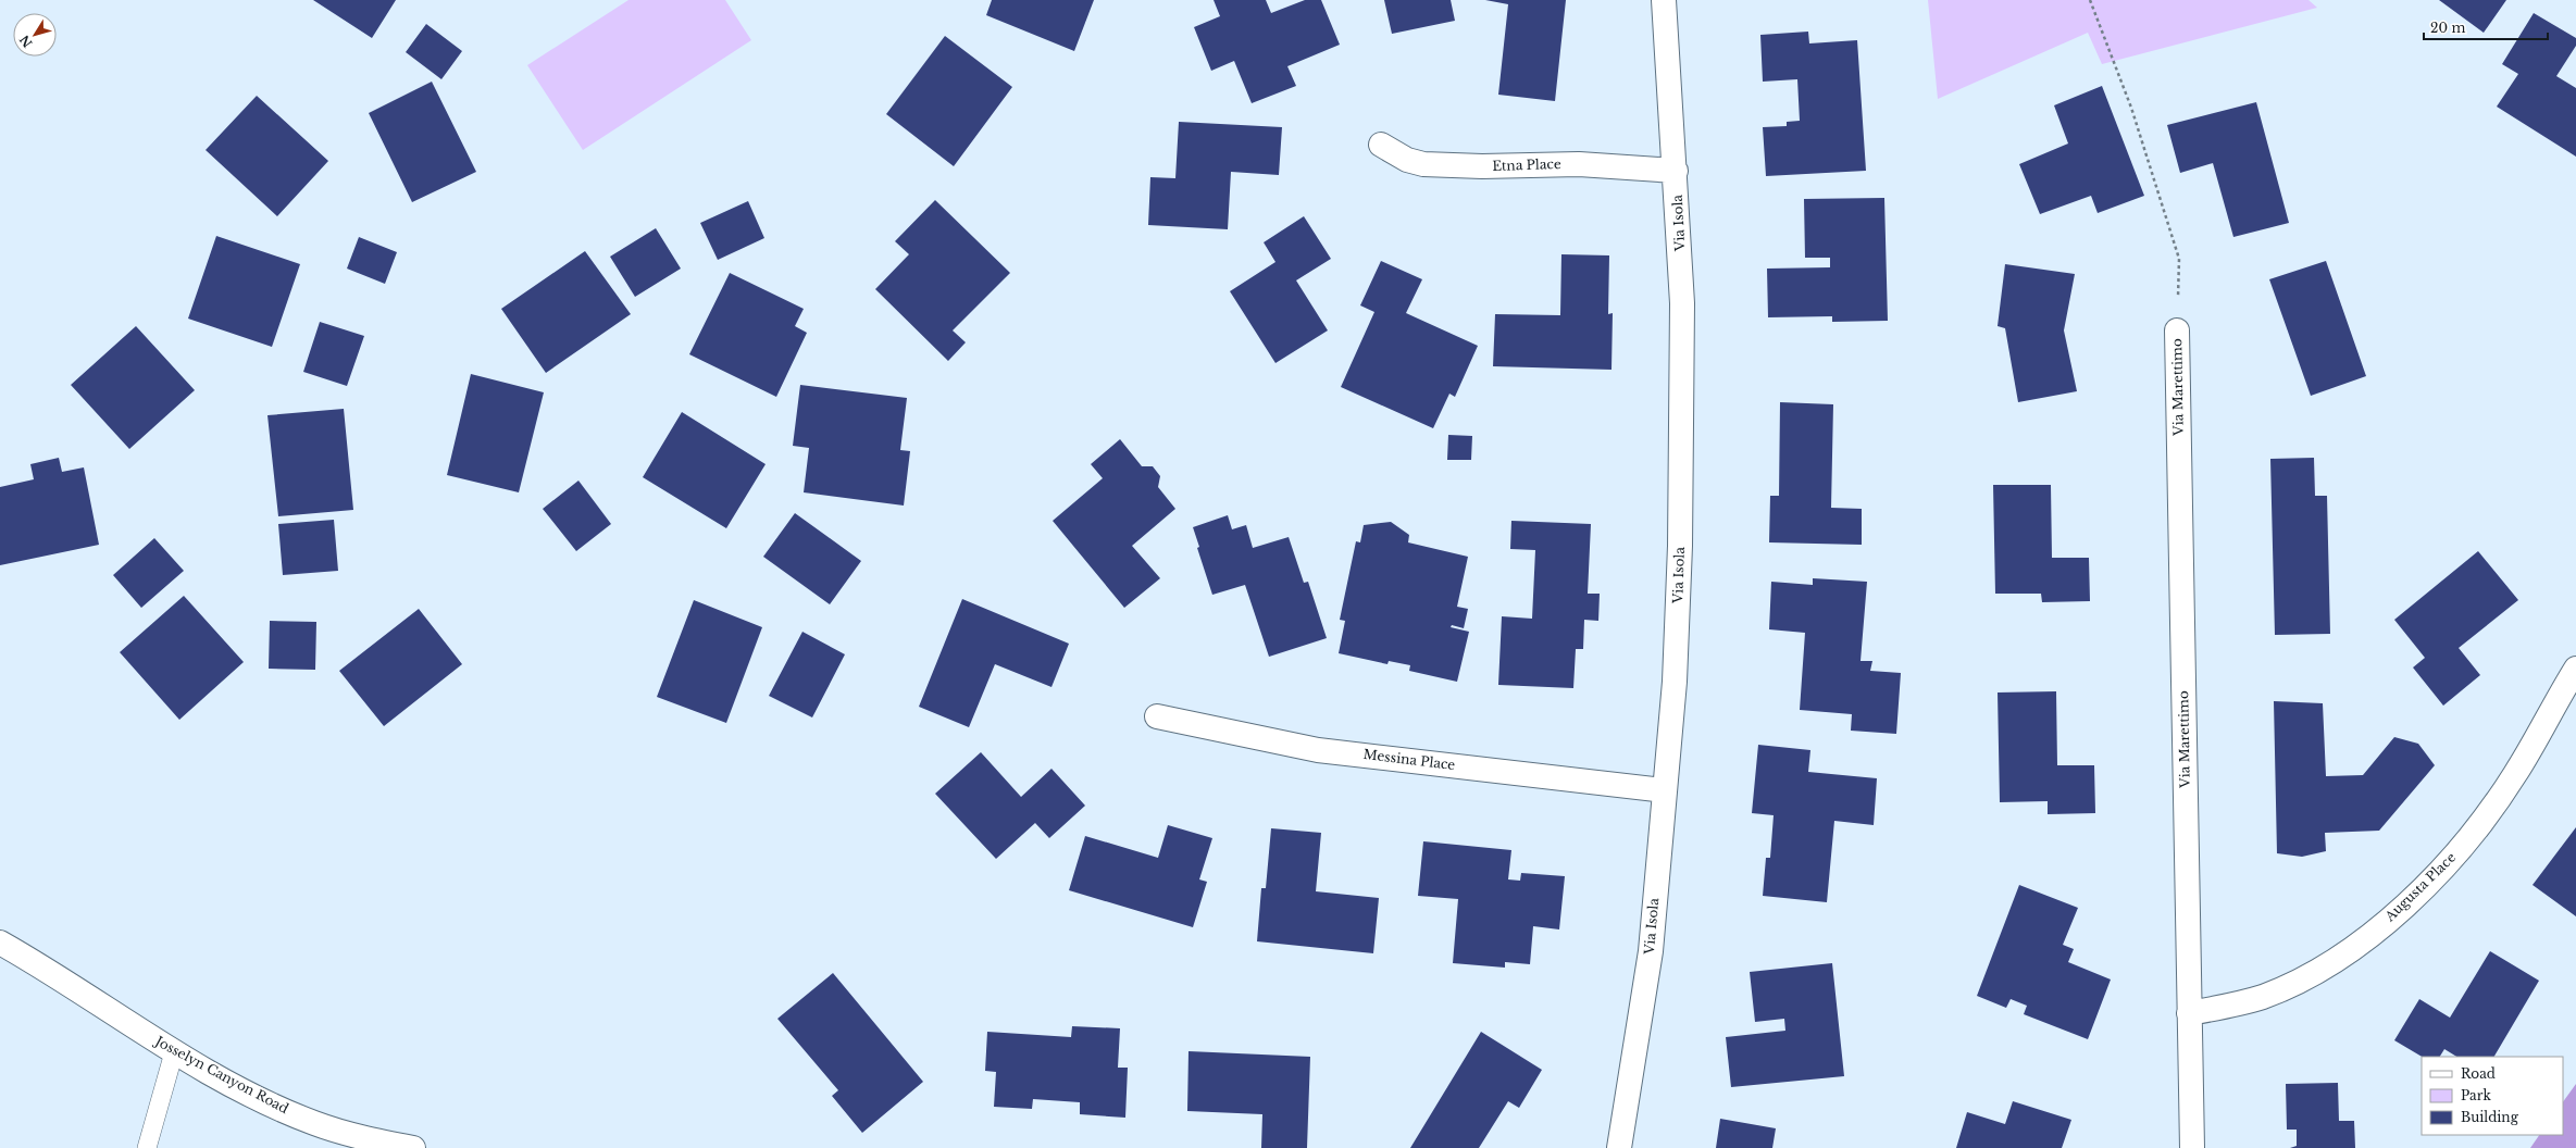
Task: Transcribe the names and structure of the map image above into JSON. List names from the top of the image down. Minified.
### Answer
{"streets":{"street":["Etna Place","Via Isola","Via Marettimo","Messina Place","Augusta Place","Josselyn Canyon Road"]},"crossings":[["Etna Place","Via Isola"],["Via Isola","Messina Place"],["Via Marettimo","Augusta Place"]],"legend":["Road","Park","Building"],"scale_bar":"20 m","north":"bottom left"}
